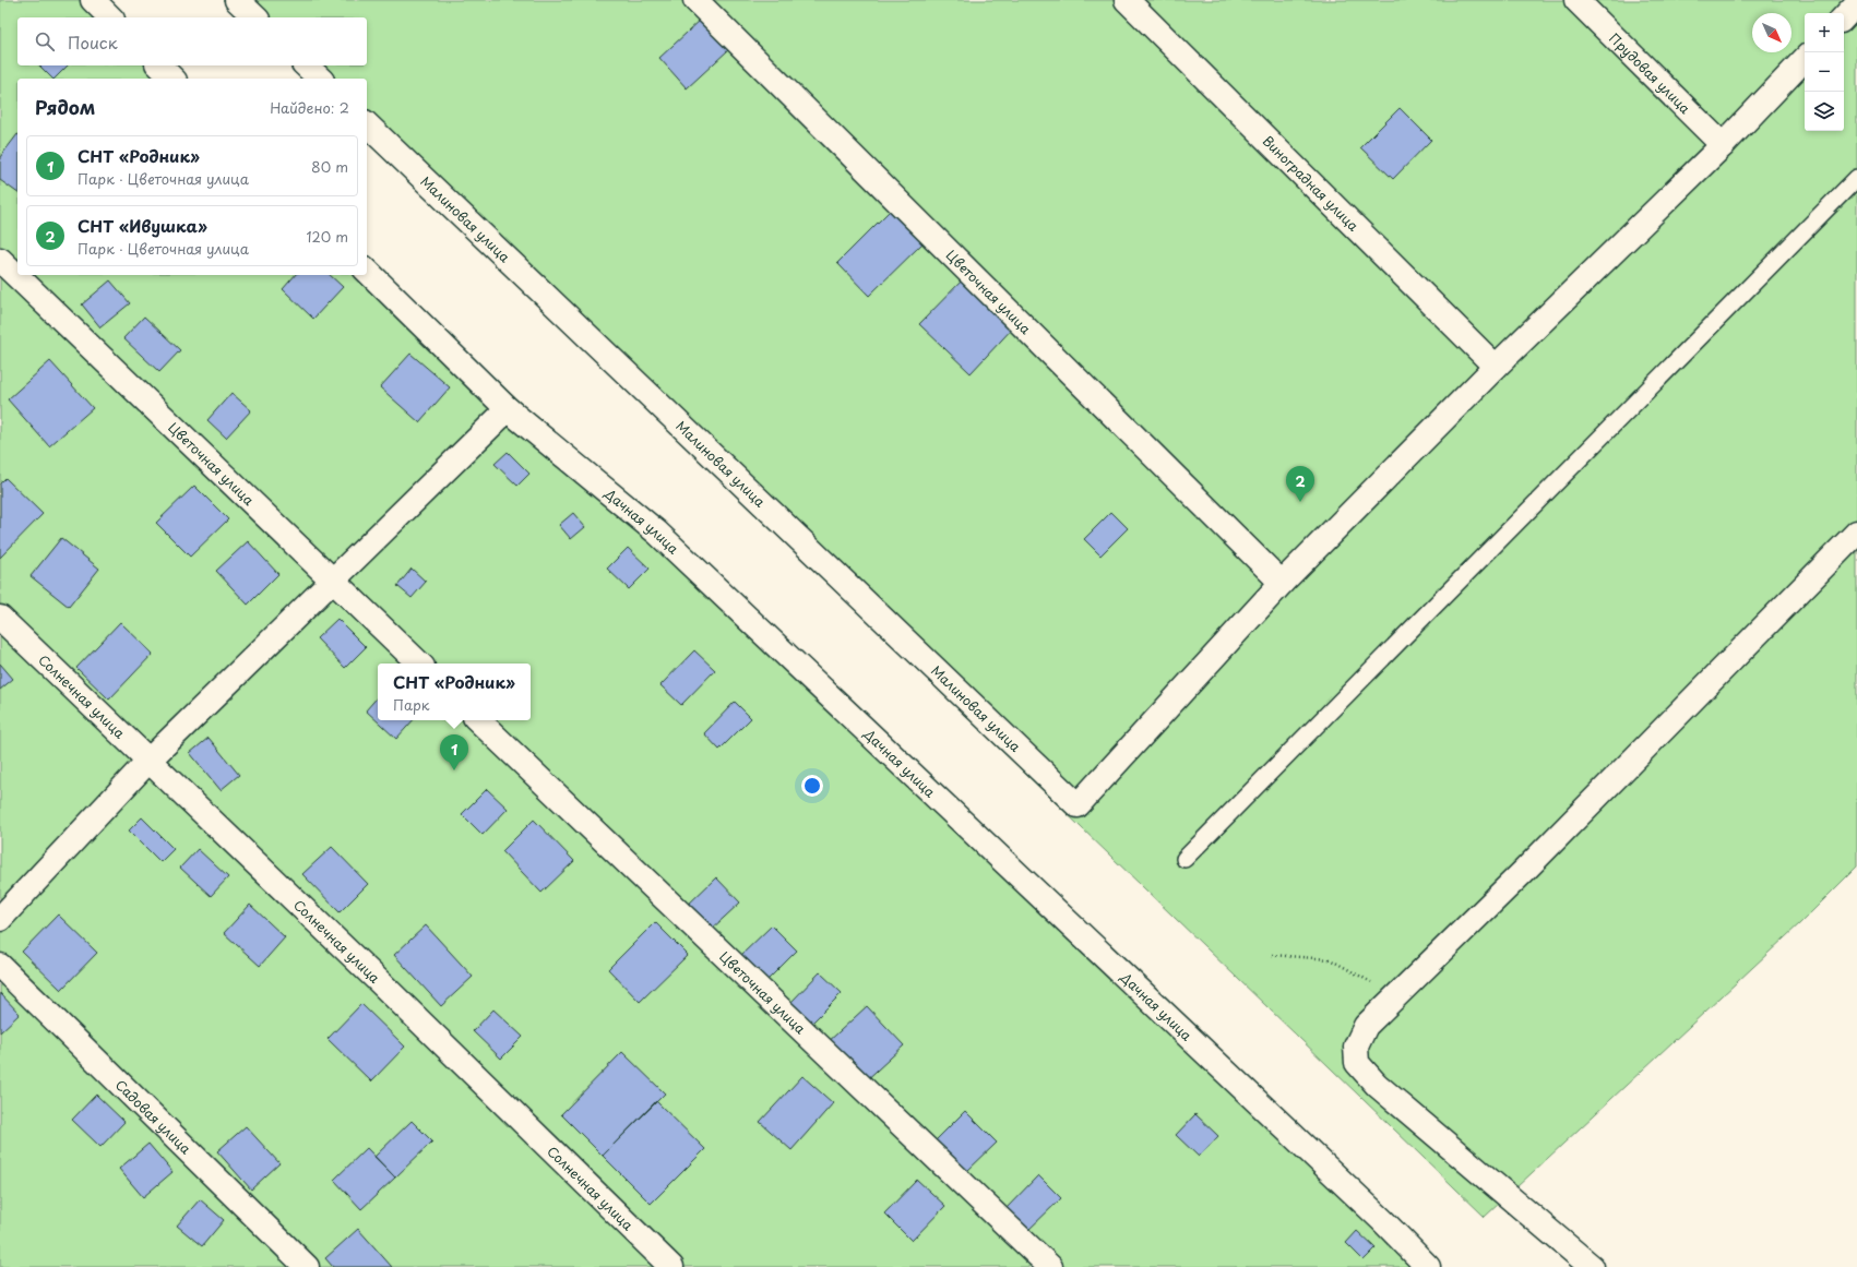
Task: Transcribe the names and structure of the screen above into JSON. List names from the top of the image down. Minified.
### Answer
{"streets":{"street":["Прудовая улица","Виноградная улица","Малиновая улица","Цветочная улица","Дачная улица","Солнечная улица","Садовая улица"]},"crossings":[["Малиновая улица","Цветочная улица"]],"north":"bottom right","page":{"map_buttons":["+","−"],"search":"Поиск","heading":["Рядом","Найдено: 2"],"list":[{"mark":"1","name":"СНТ «Родник»","note":"Парк · Цветочная улица","value":"80 m"},{"mark":"2","name":"СНТ «Ивушка»","note":"Парк · Цветочная улица","value":"120 m"}],"pins":["2","1"],"popup":["СНТ «Родник»","Парк"]}}
